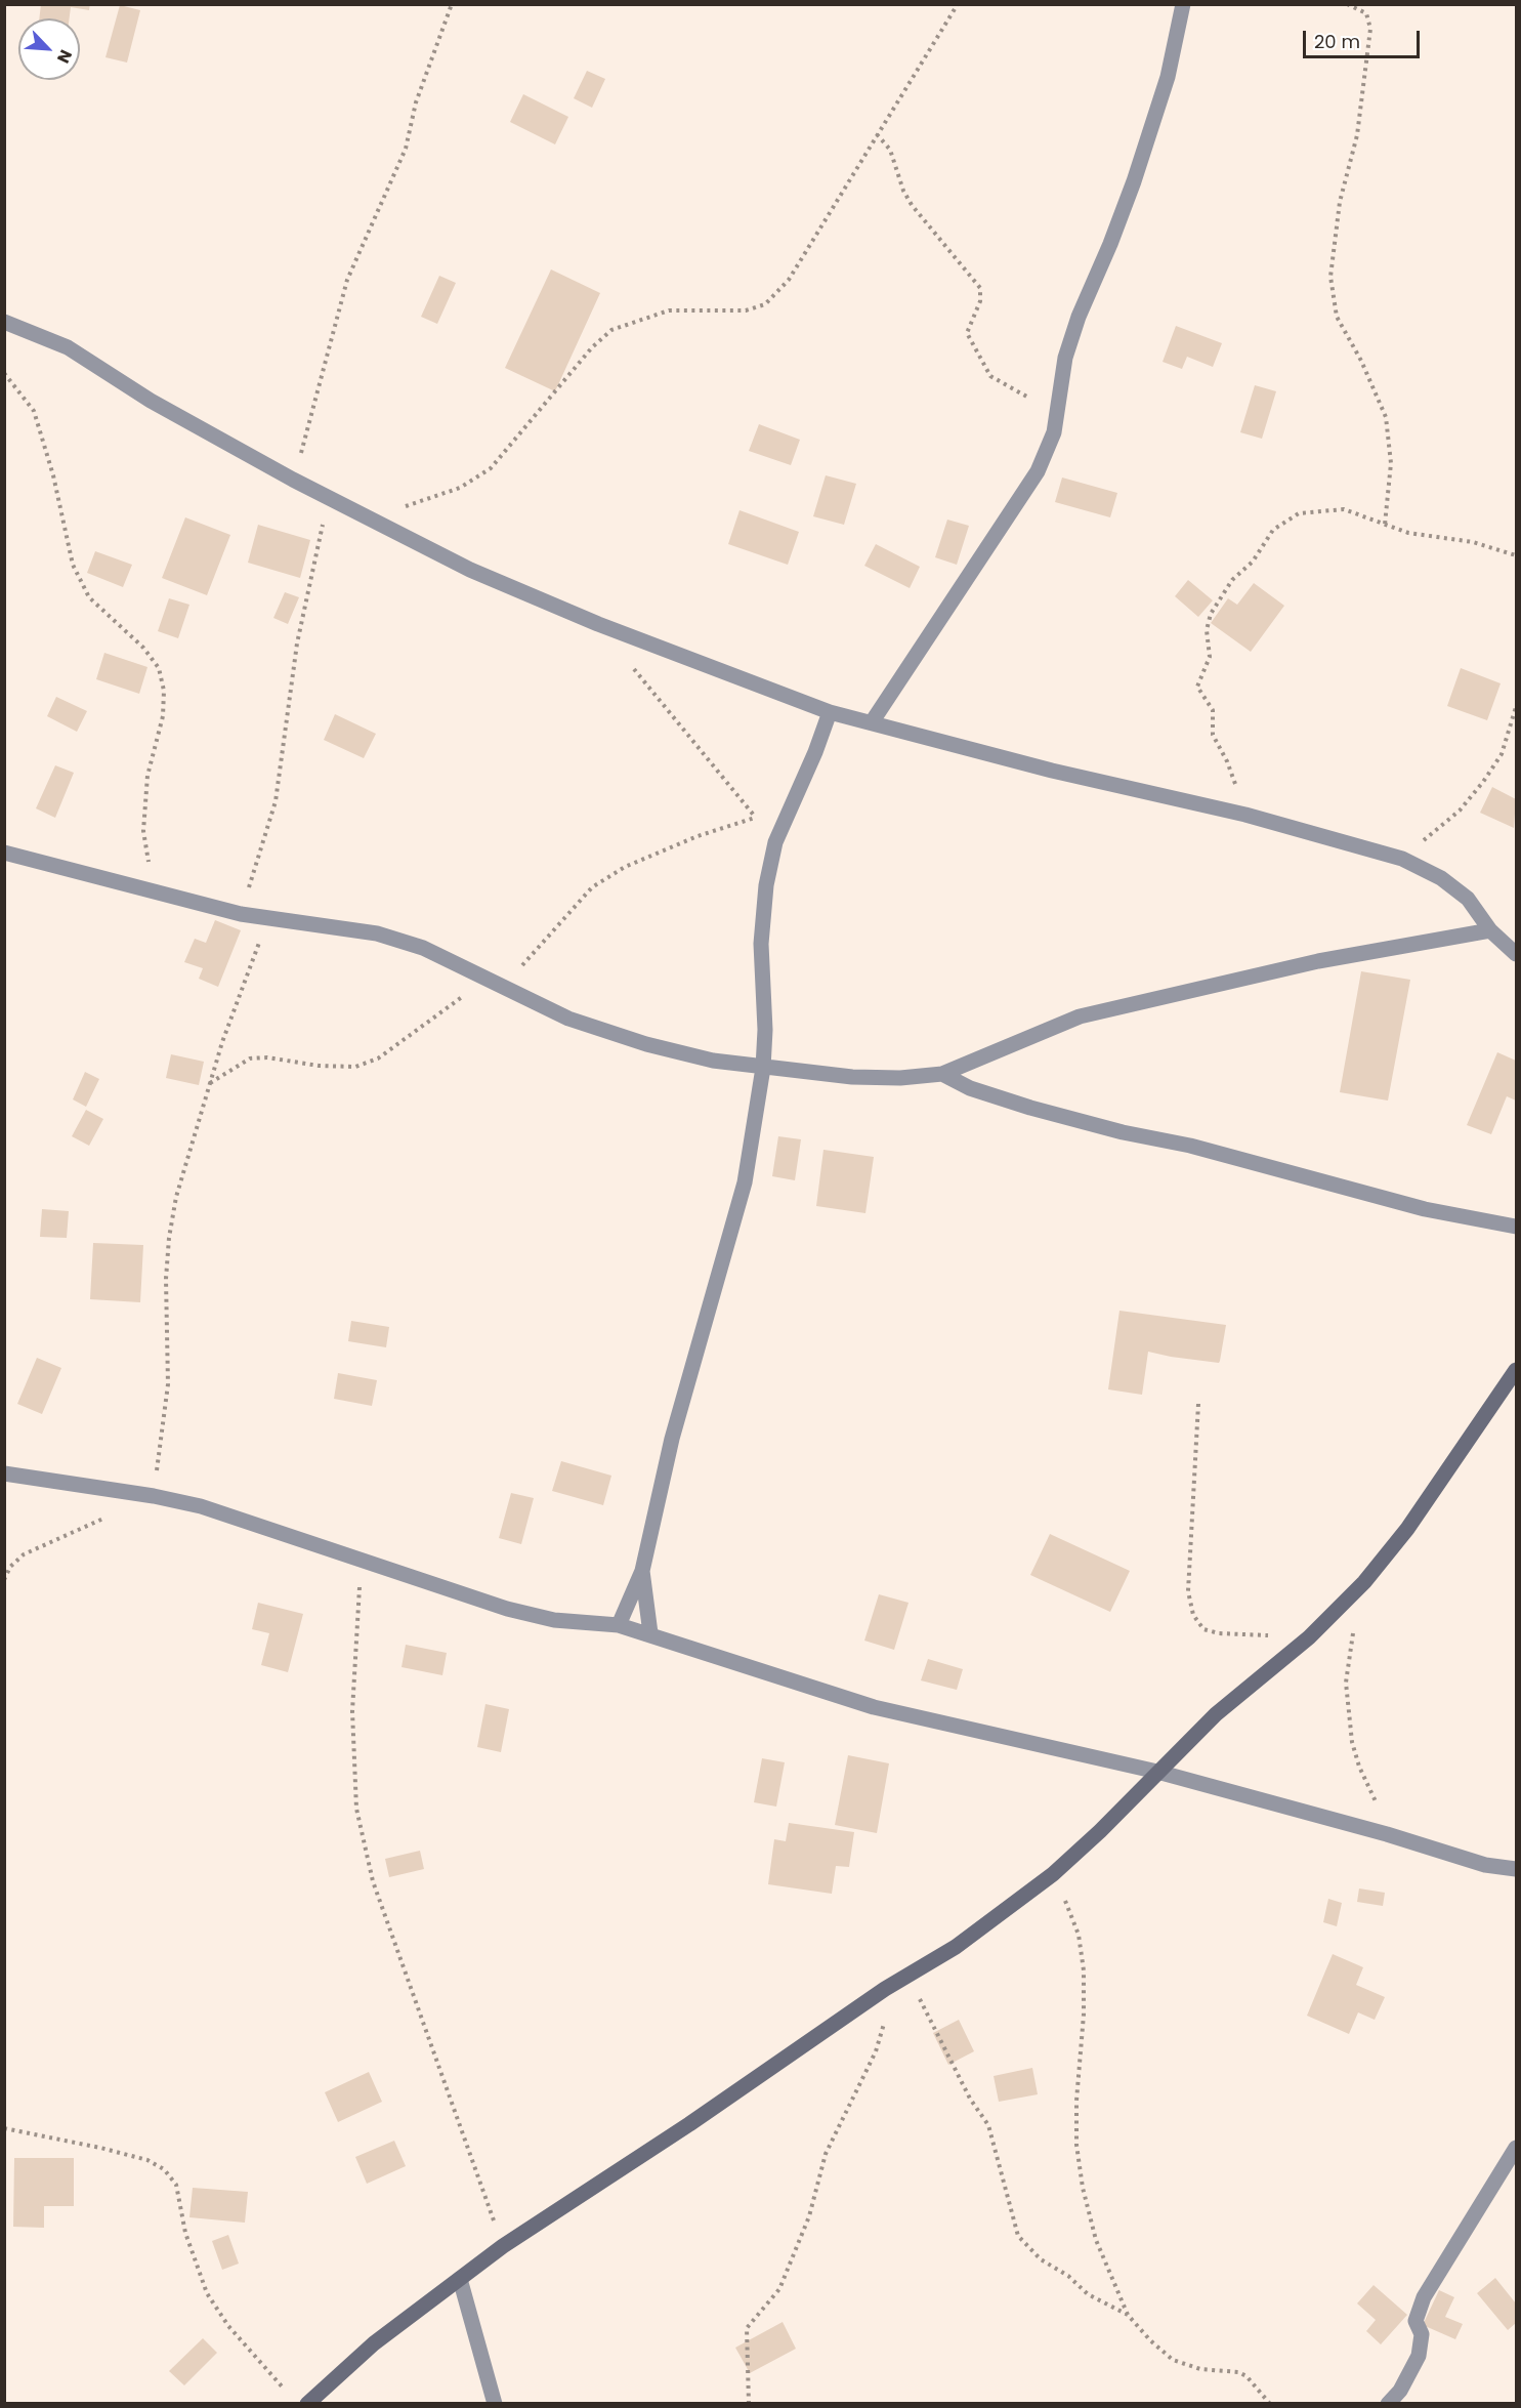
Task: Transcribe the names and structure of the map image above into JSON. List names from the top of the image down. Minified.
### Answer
{"scale_bar":"20 m","north":"bottom right"}
